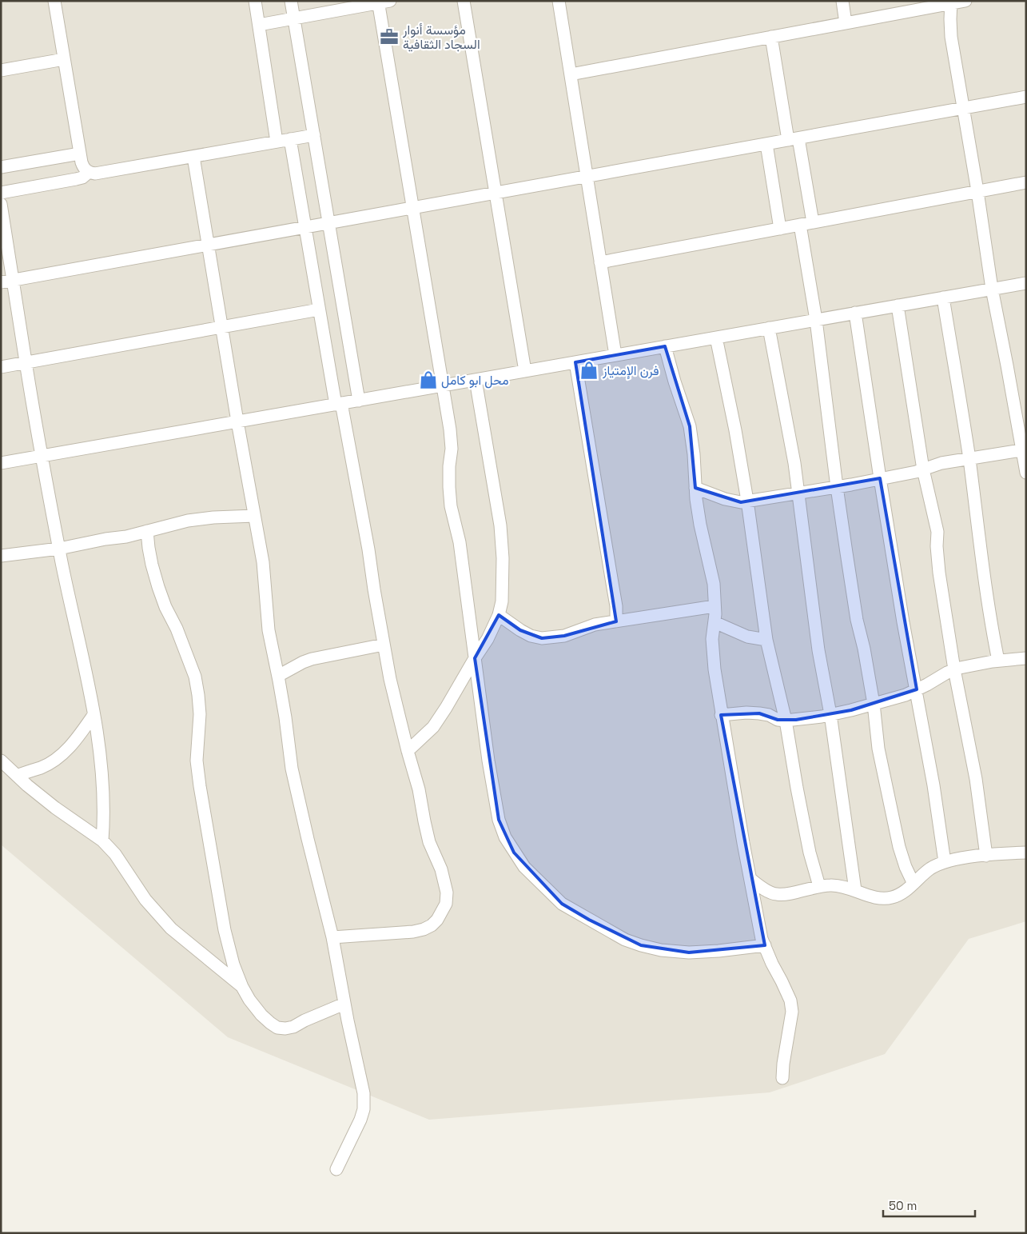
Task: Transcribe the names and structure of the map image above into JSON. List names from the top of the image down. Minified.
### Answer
{"places":{"office":["مؤسسة أنوار السجاد الثقافية"],"shop":["فرن الإمتياز","محل ابو كامل"]},"scale_bar":"50 m"}
